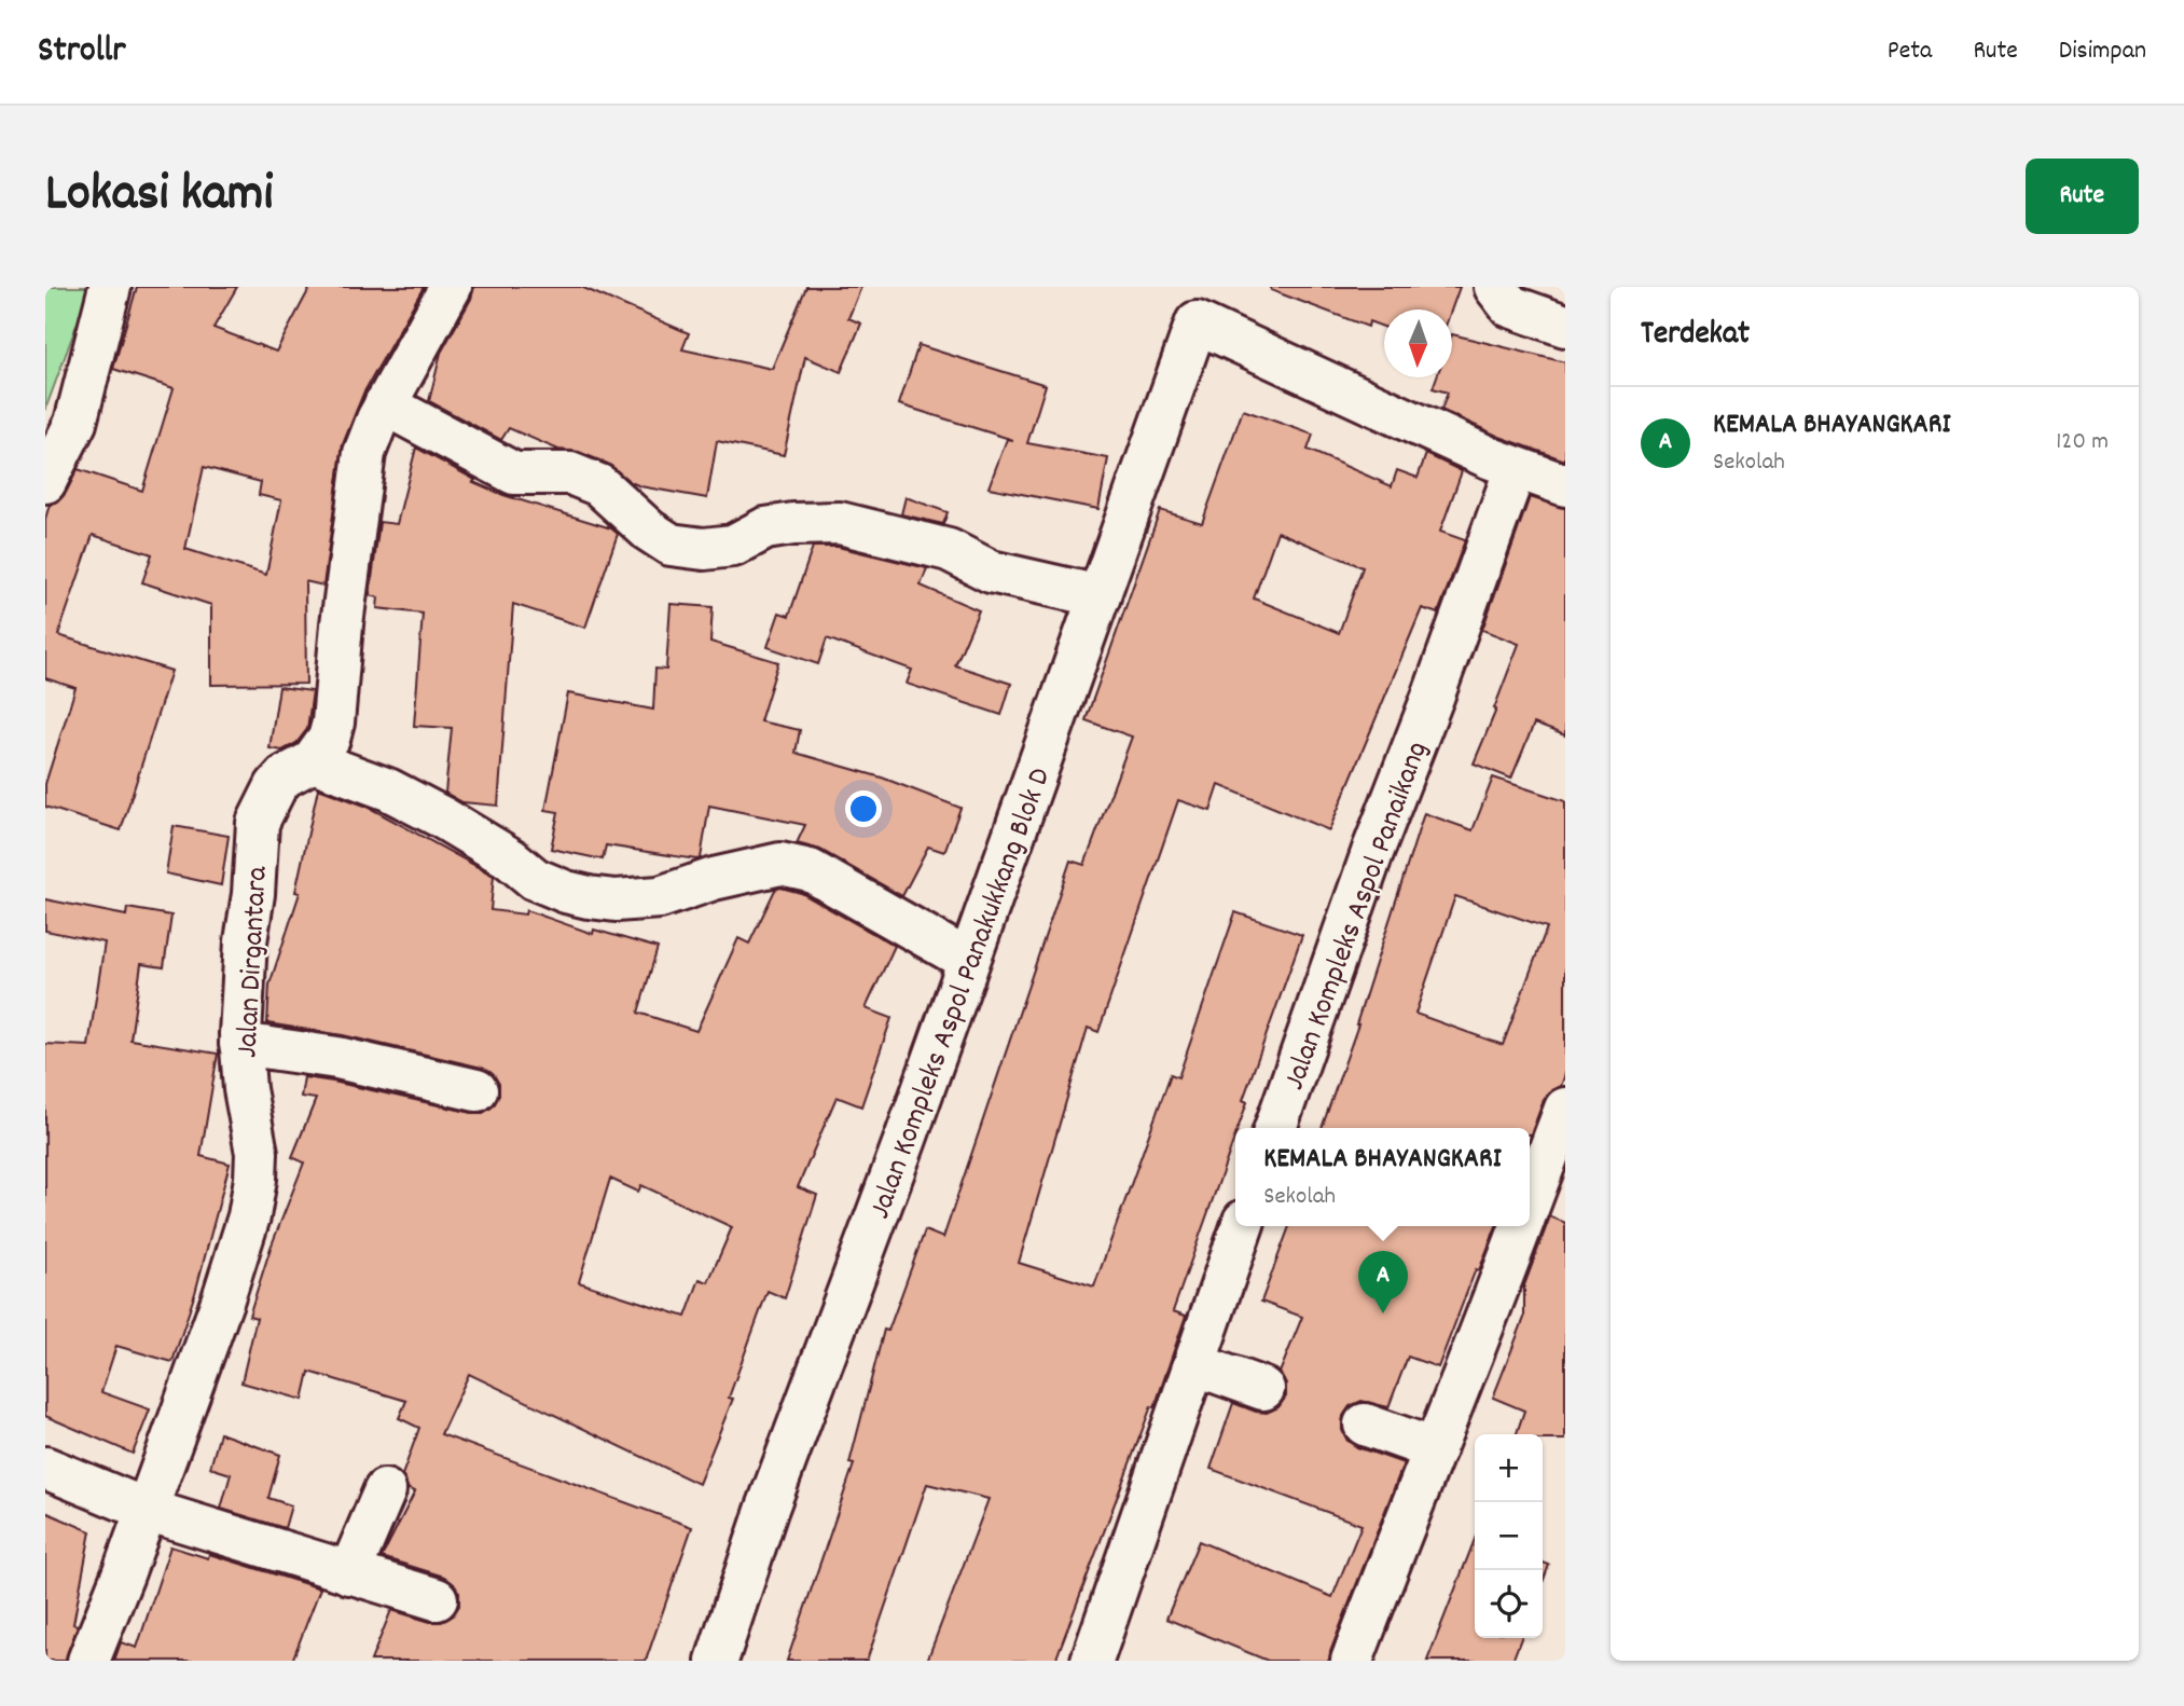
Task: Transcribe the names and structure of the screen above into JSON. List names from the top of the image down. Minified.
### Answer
{"streets":{"street":["Jalan Kompleks Aspol Panaikang","Jalan Dirgantara","Jalan Kompleks Aspol Panakukkang Blok D"]},"crossings":[["Jalan Kompleks Aspol Panaikang","Jalan Kompleks Aspol Panakukkang Blok D"]],"north":"bottom","page":{"header":"Strollr","nav":["Peta","Rute","Disimpan"],"title":"Lokasi kami","buttons":"Rute","heading":"Terdekat","list":[{"mark":"A","name":"KEMALA BHAYANGKARI","note":"Sekolah","value":"120 m"}],"popup":["KEMALA BHAYANGKARI","Sekolah"],"pins":"A","map_buttons":["+","−"]}}
